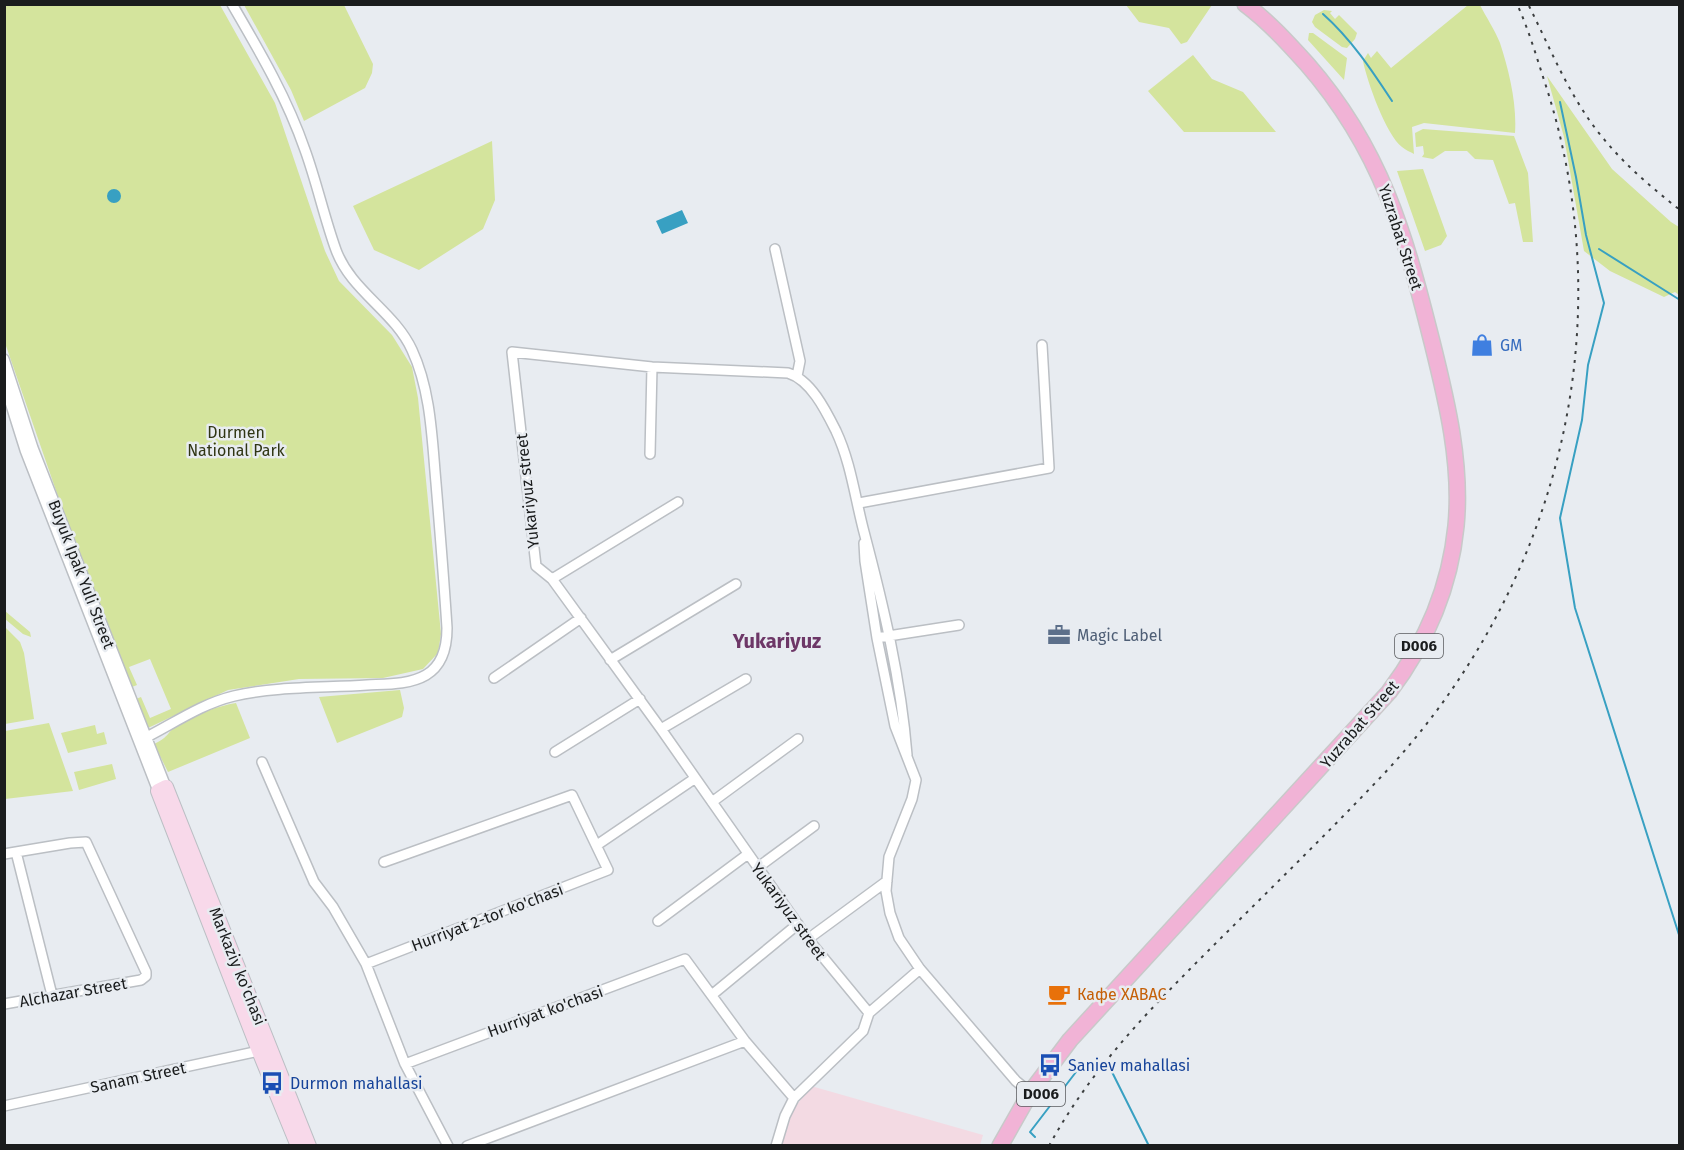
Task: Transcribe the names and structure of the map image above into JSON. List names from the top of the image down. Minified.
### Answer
{"streets":{"main road":["Yuzrabat Street","D006"],"street":["Yukariyuz street","Buyuk Ipak Yuli Street","Hurriyat 2-tor ko'chasi","Markaziy ko'chasi","Alchazar Street","Hurriyat ko'chasi","Sanam Street"]},"crossings":[["Buyuk Ipak Yuli Street","Markaziy ko'chasi"],["Markaziy ko'chasi","Sanam Street"]],"districts":["Yukariyuz"],"parks":["Durmen National Park"],"places":{"shop":["GM"],"office":["Magic Label"],"cafe":["Кафе ХАВАС"],"bus stop":["Saniev mahallasi","Durmon mahallasi"]}}
